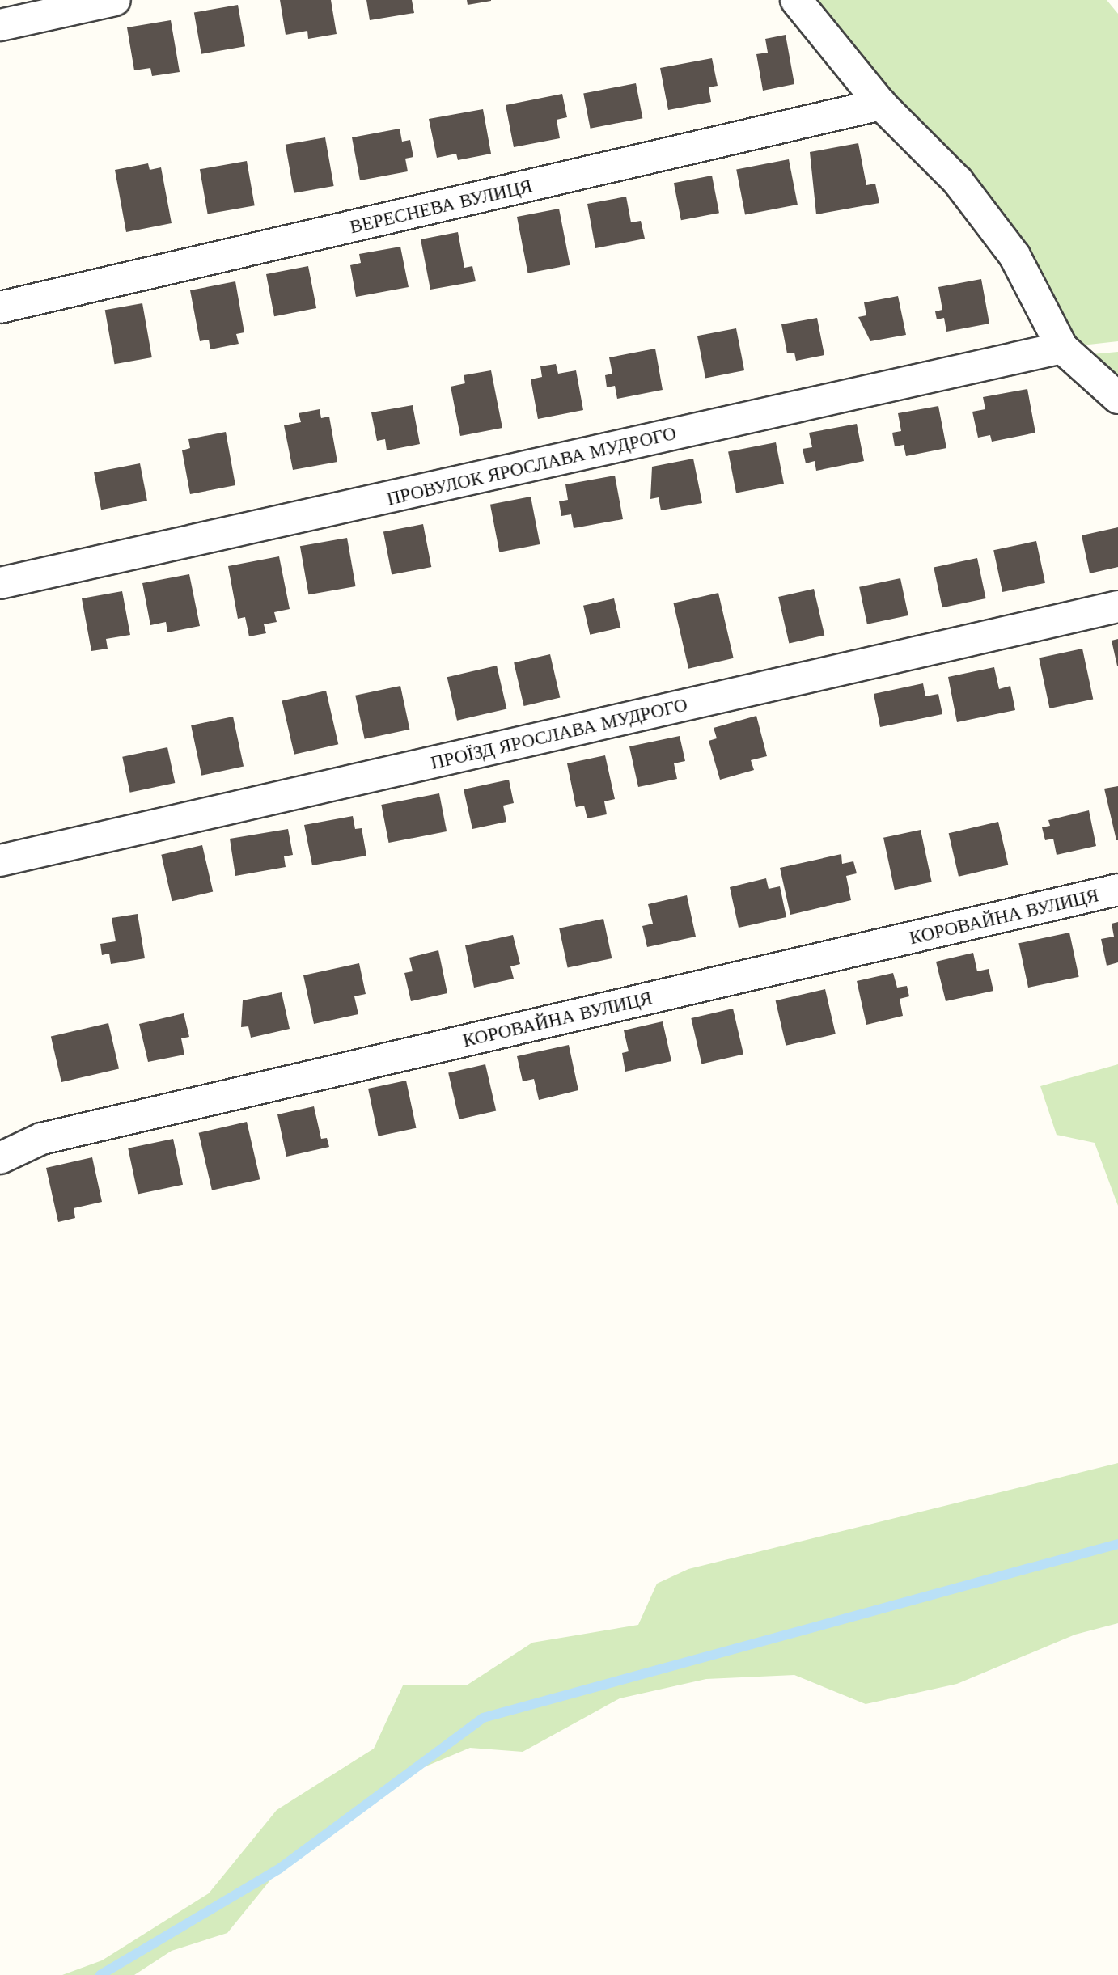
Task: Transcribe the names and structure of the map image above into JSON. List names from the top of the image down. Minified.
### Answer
{"streets":{"street":["ВЕРЕСНЕВА ВУЛИЦЯ","ПРОВУЛОК ЯРОСЛАВА МУДРОГО","ПРОЇЗД ЯРОСЛАВА МУДРОГО","КОРОВАЙНА ВУЛИЦЯ"]}}
